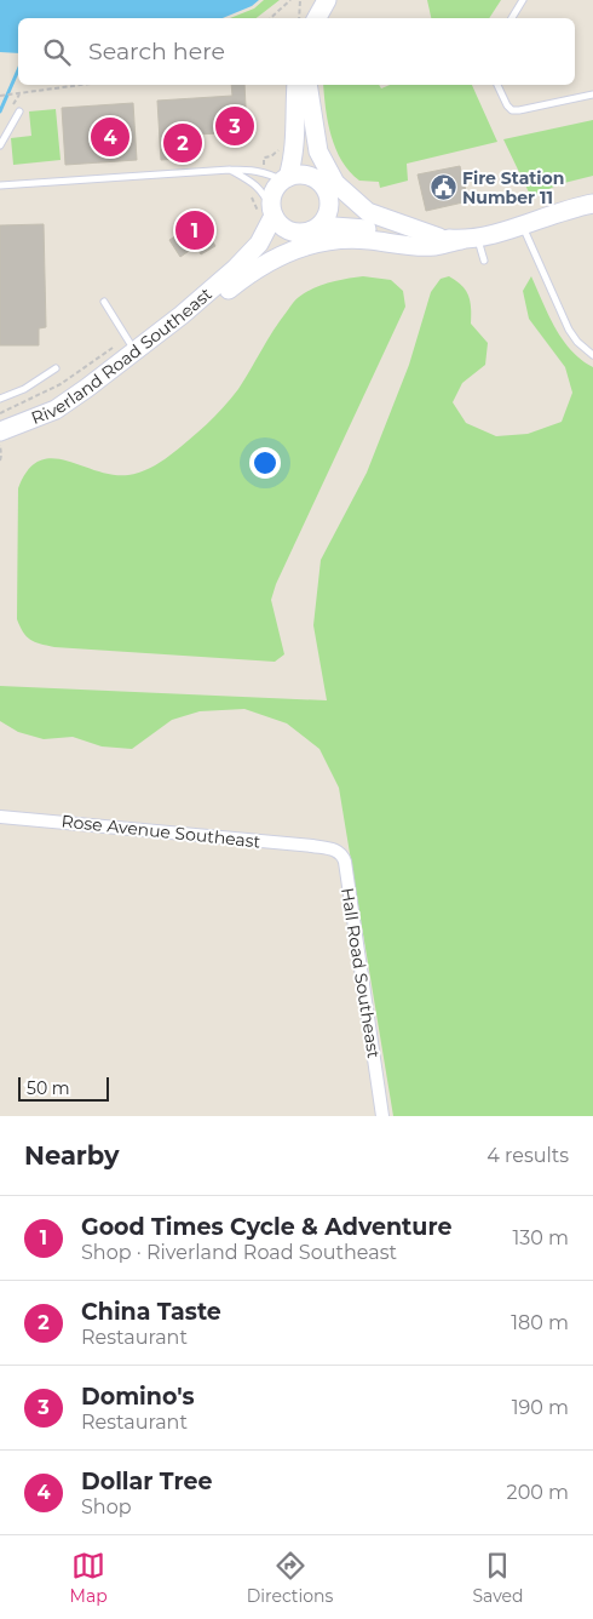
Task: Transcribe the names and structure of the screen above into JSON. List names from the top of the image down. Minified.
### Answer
{"streets":{"main road":["Riverland Road Southeast"],"street":["Rose Avenue Southeast","Hall Road Southeast"]},"crossings":[["Rose Avenue Southeast","Hall Road Southeast"]],"places":{"public building":["Fire Station Number 11"]},"scale_bar":"50 m","page":{"search":"Search here","pins":["3","4","2","1"],"scale":"50 m","heading":["Nearby","4 results"],"list":[{"mark":"1","name":"Good Times Cycle & Adventure","note":"Shop · Riverland Road Southeast","value":"130 m"},{"mark":"2","name":"China Taste","note":"Restaurant","value":"180 m"},{"mark":"3","name":"Domino's","note":"Restaurant","value":"190 m"},{"mark":"4","name":"Dollar Tree","note":"Shop","value":"200 m"}],"nav":["Map","Directions","Saved"]}}
